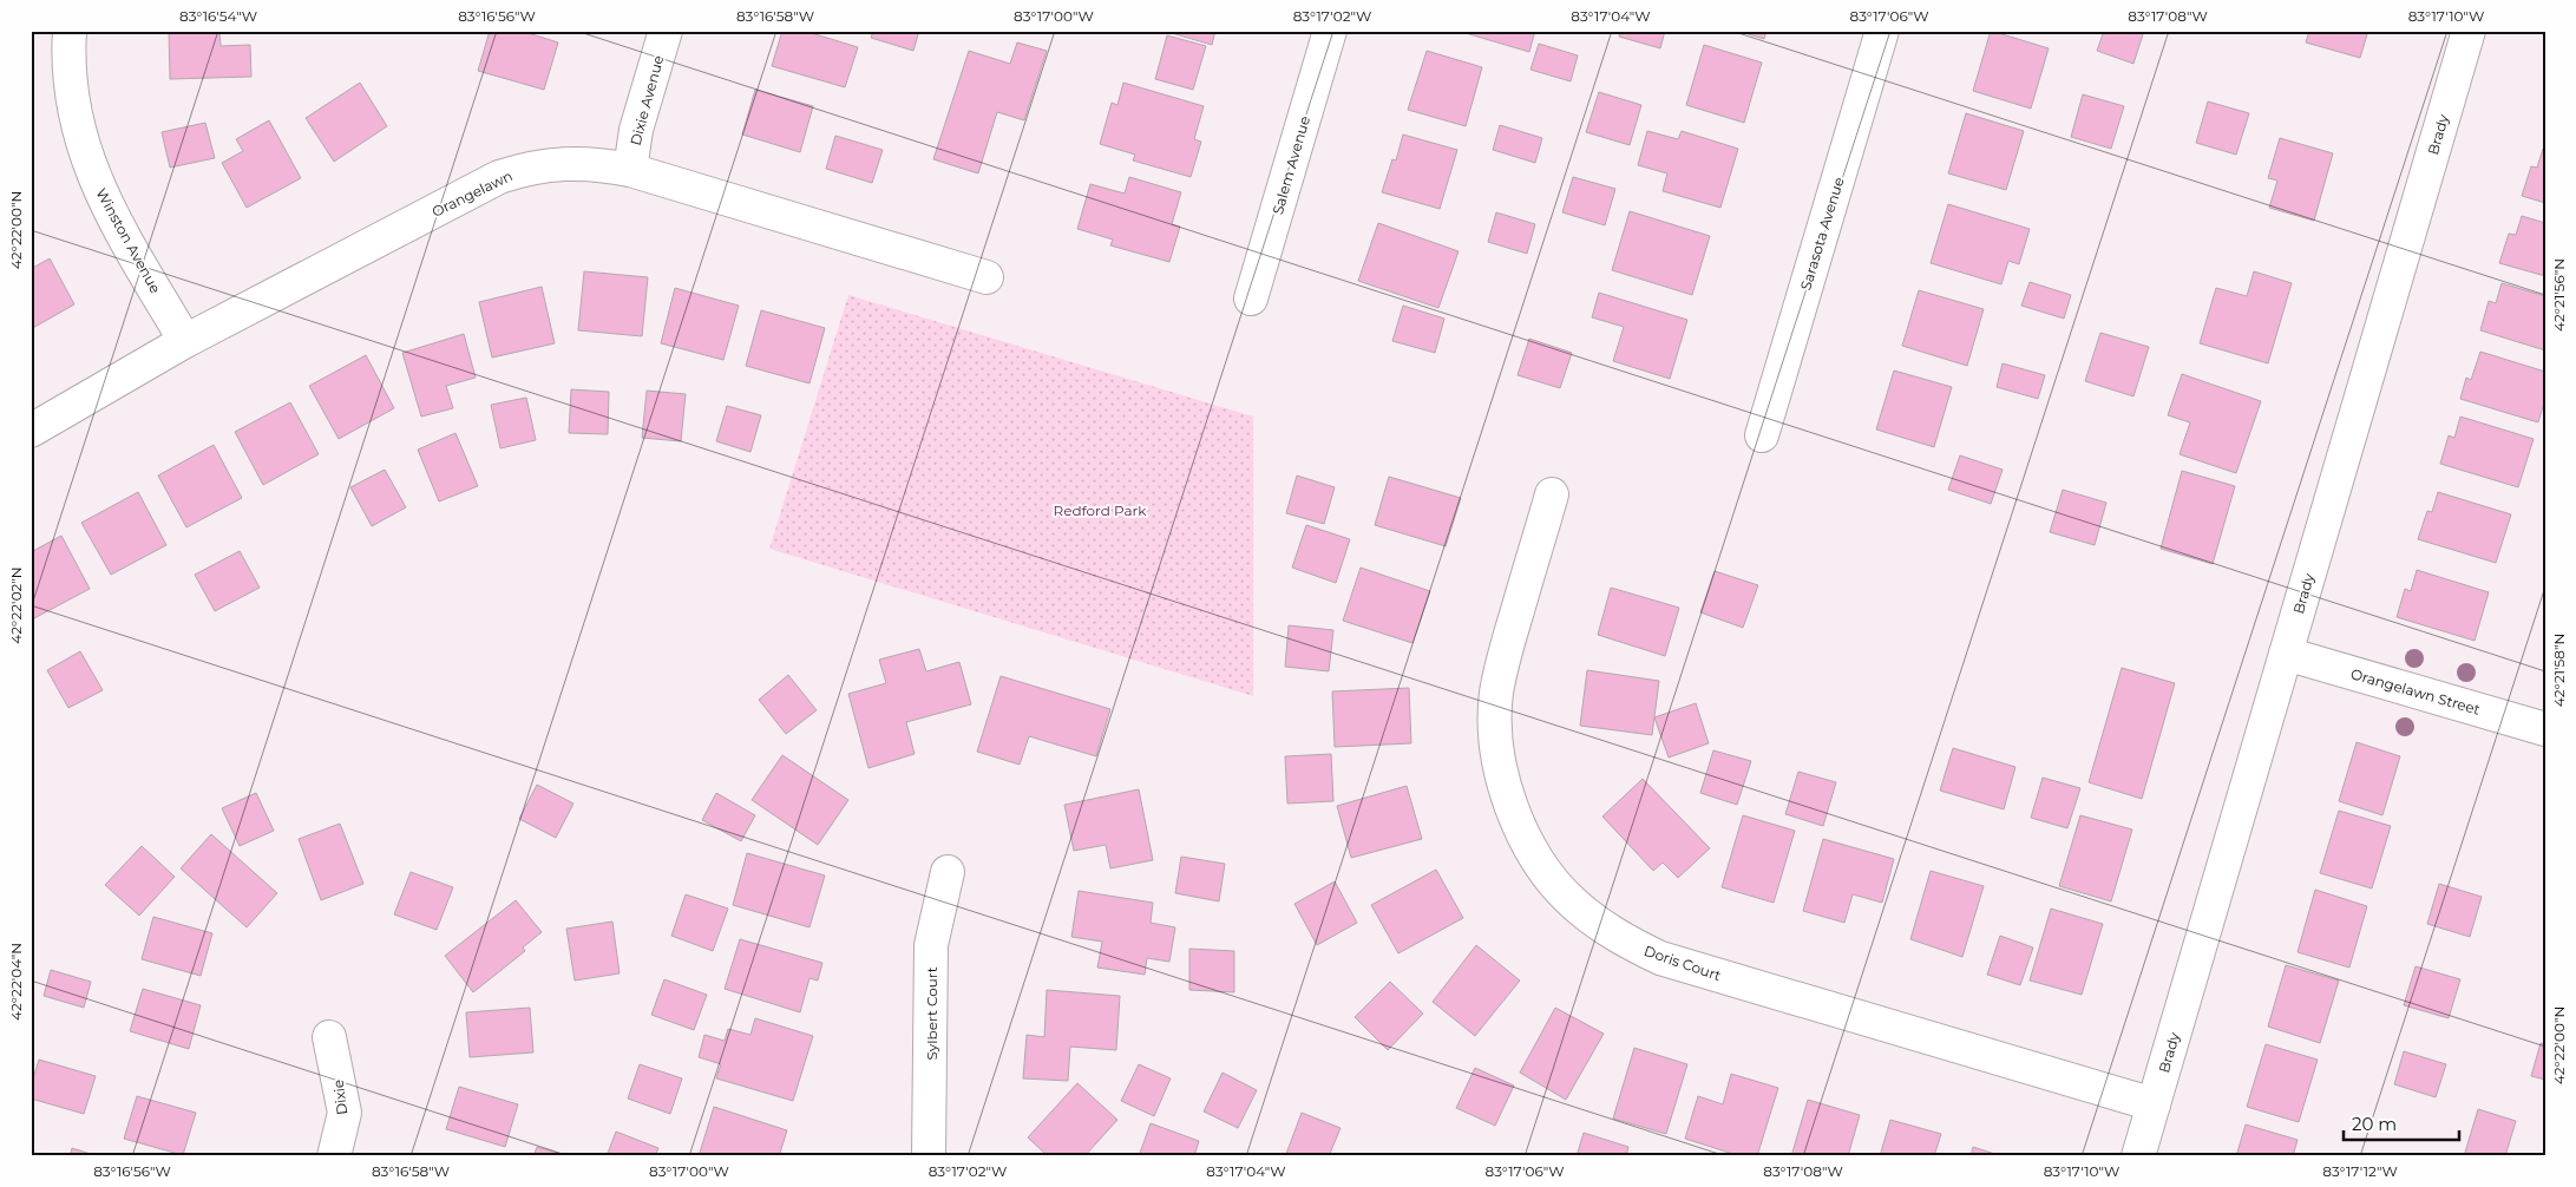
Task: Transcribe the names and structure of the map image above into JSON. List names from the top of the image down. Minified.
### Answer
{"streets":{"street":["Dixie Avenue","Brady","Salem Avenue","Orangelawn","Sarasota Avenue","Winston Avenue","Orangelawn Street","Doris Court","Sylbert Court","Dixie"]},"crossings":[["Dixie Avenue","Orangelawn"],["Brady","Orangelawn Street"],["Brady","Doris Court"],["Orangelawn","Winston Avenue"]],"parks":["Redford Park"],"scale_bar":"20 m","coordinates":["83°16'54\"W","83°16'56\"W","83°16'58\"W","83°17'00\"W","83°17'02\"W","83°17'04\"W","83°17'06\"W","83°17'08\"W","83°17'10\"W","42°22'00\"N","42°21'56\"N","42°22'02\"N","42°21'58\"N","42°22'04\"N","83°17'12\"W"]}
